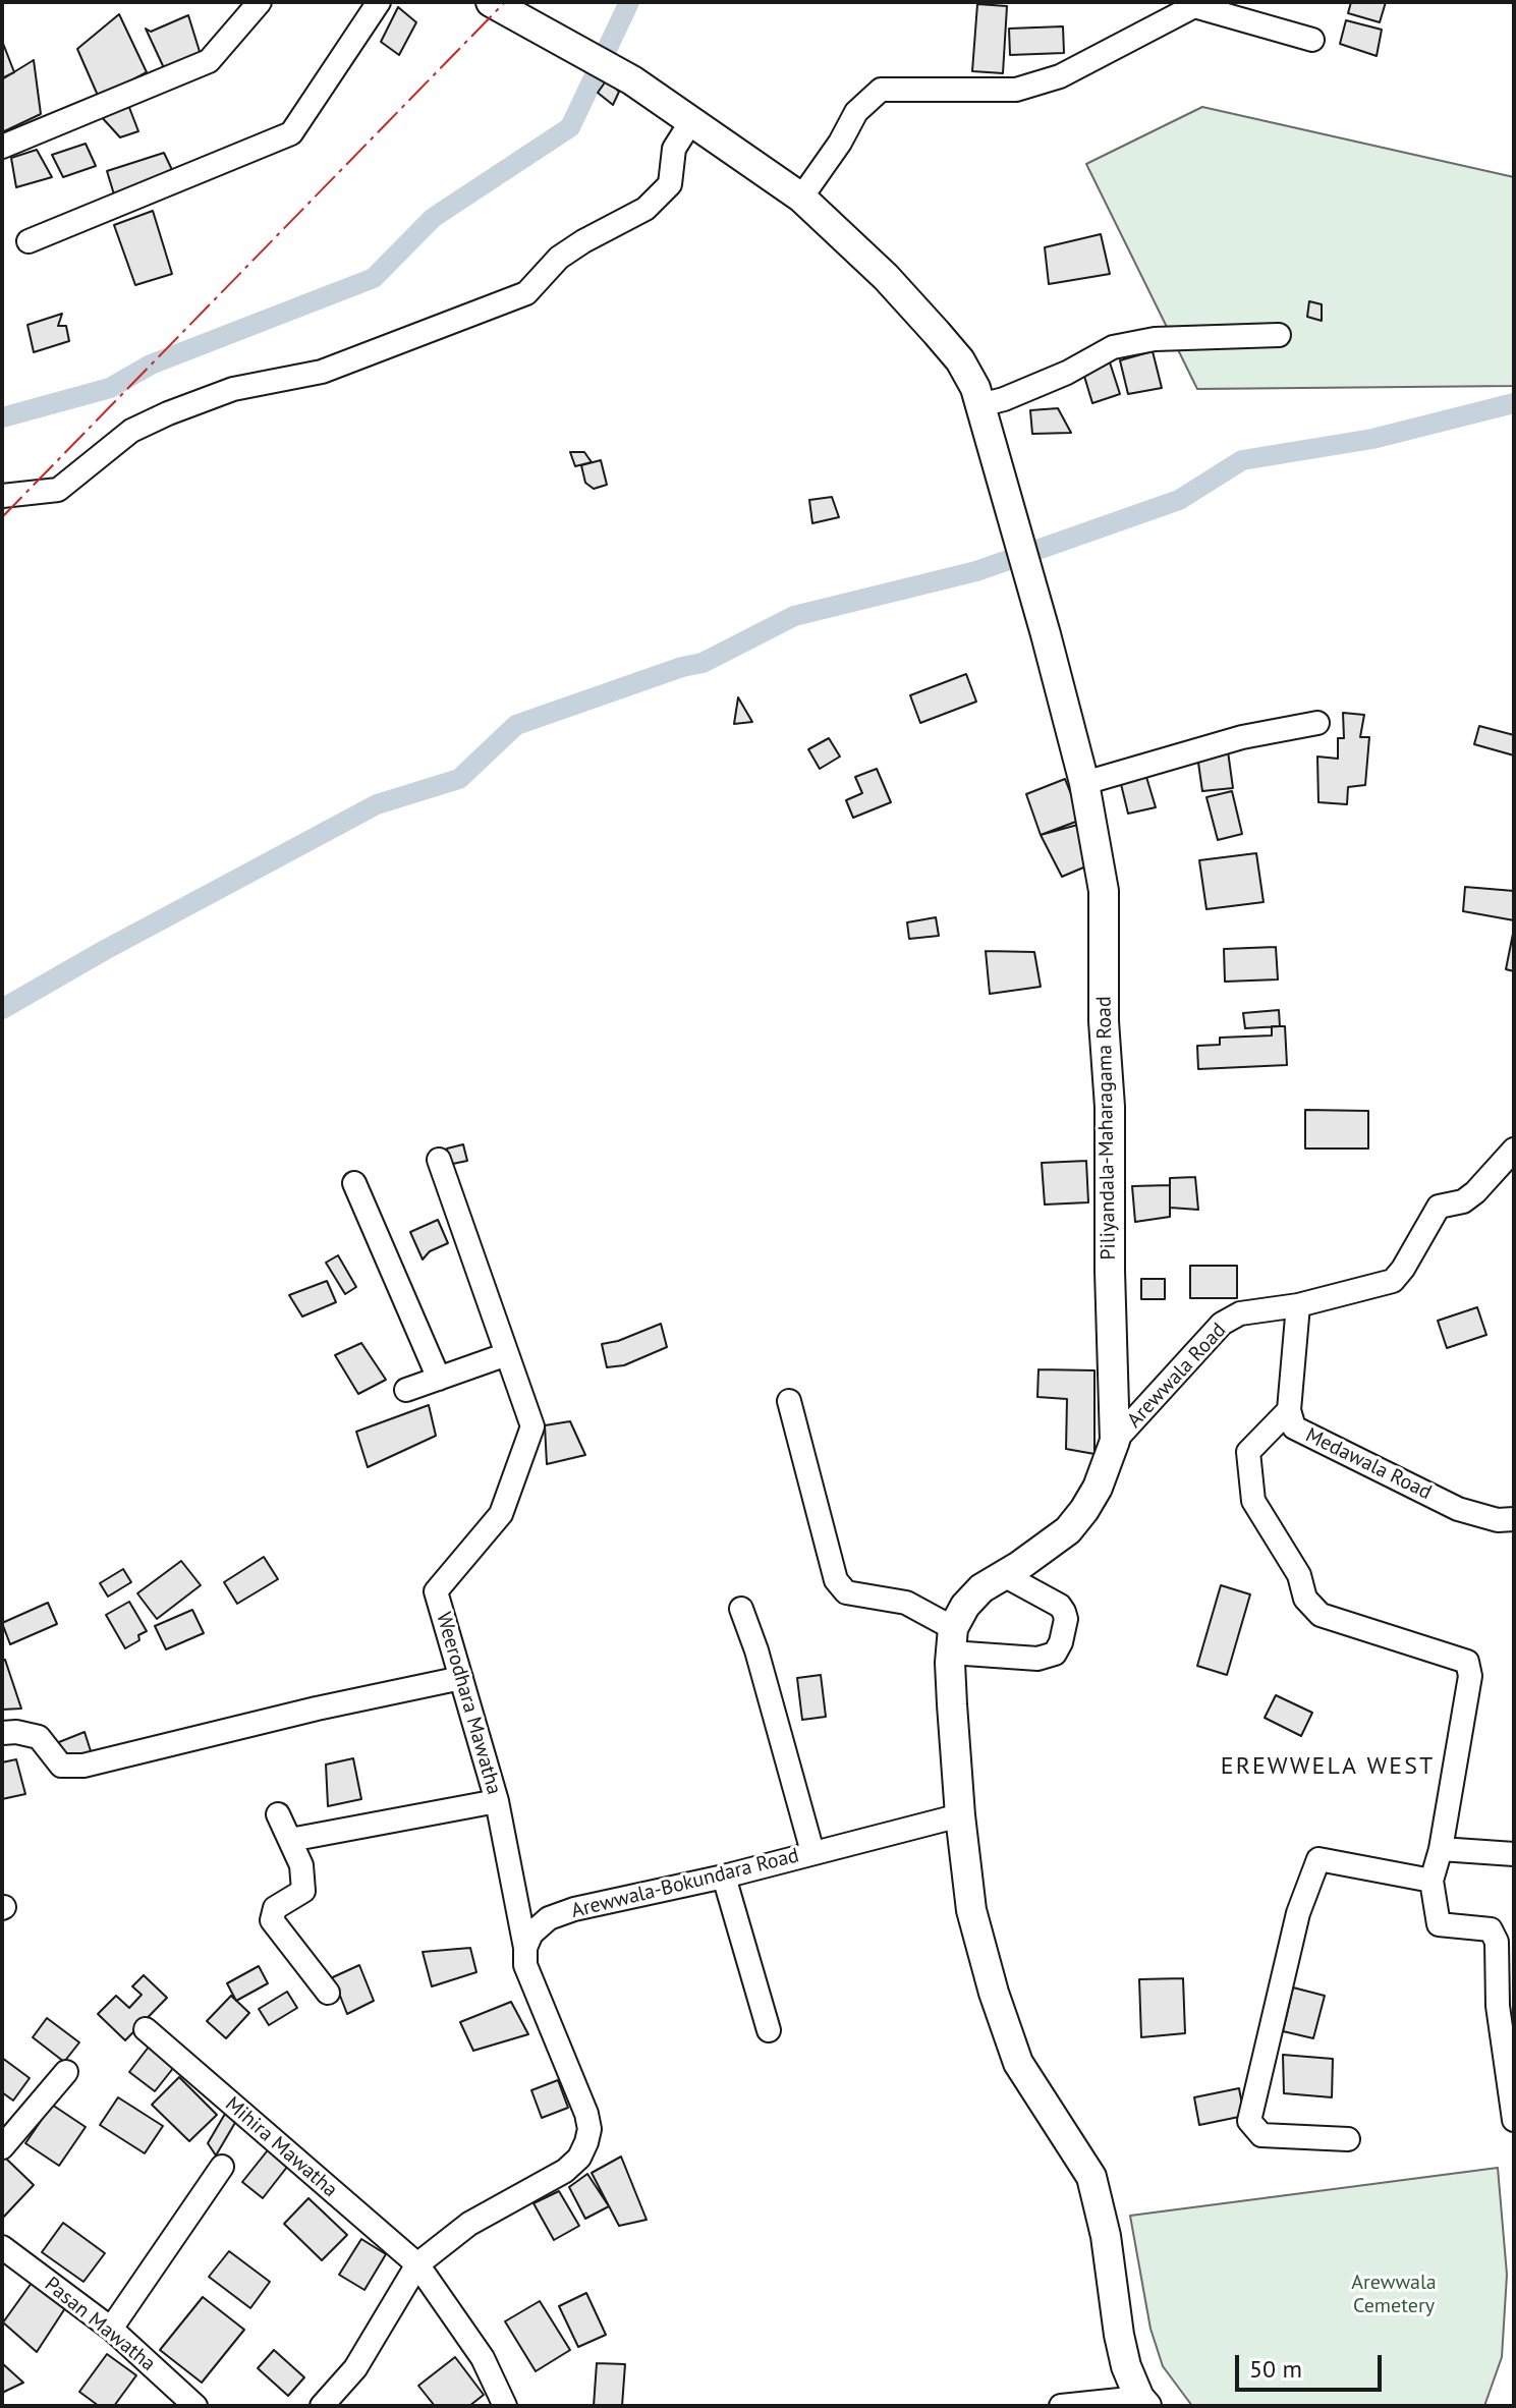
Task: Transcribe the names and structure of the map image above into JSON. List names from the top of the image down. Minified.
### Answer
{"streets":{"main road":["Piliyandala-Maharagama Road"],"street":["Arewwala Road","Medawala Road","Weerodhara Mawatha","Arewwala-Bokundara Road","Mihira Mawatha","Pasan Mawatha"]},"crossings":[["Piliyandala-Maharagama Road","Arewwala Road"],["Arewwala Road","Medawala Road"],["Weerodhara Mawatha","Arewwala-Bokundara Road"]],"districts":["EREWWELA WEST"],"parks":["Arewwala Cemetery"],"scale_bar":"50 m"}
